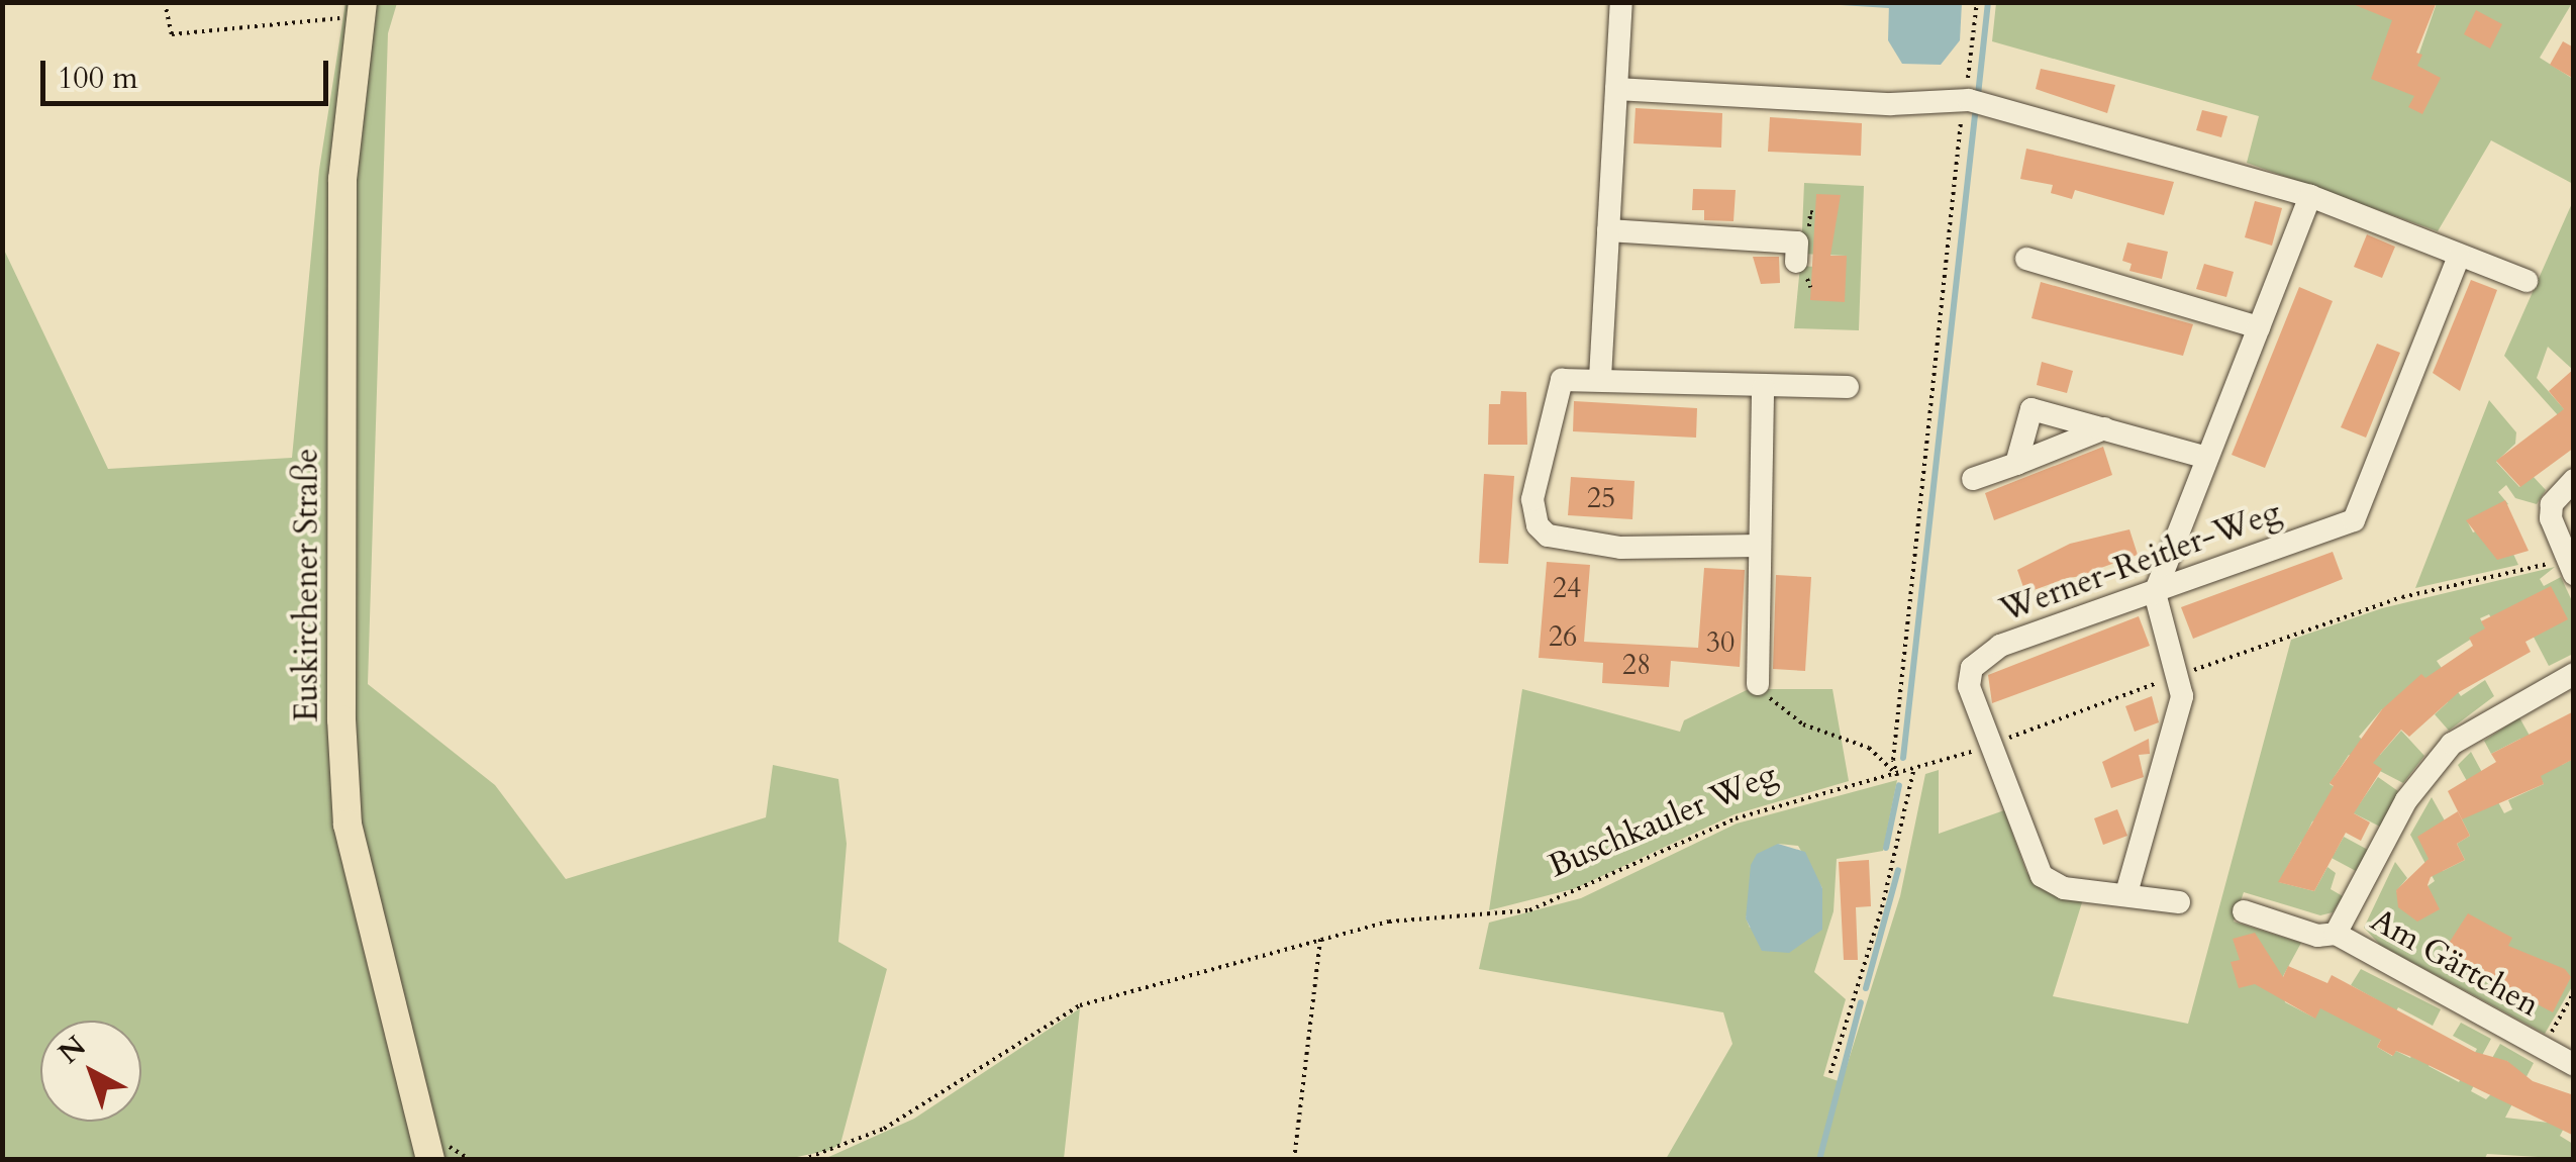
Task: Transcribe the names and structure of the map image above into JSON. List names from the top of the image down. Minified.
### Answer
{"streets":{"main road":["Euskirchener Straße"],"street":["Werner-Reitler-Weg","Am Gärtchen"],"path":["Buschkauler Weg"]},"crossings":[["Werner-Reitler-Weg","Buschkauler Weg"]],"house_numbers":["25","24","26","30","28"],"scale_bar":"100 m","north":"top left"}
